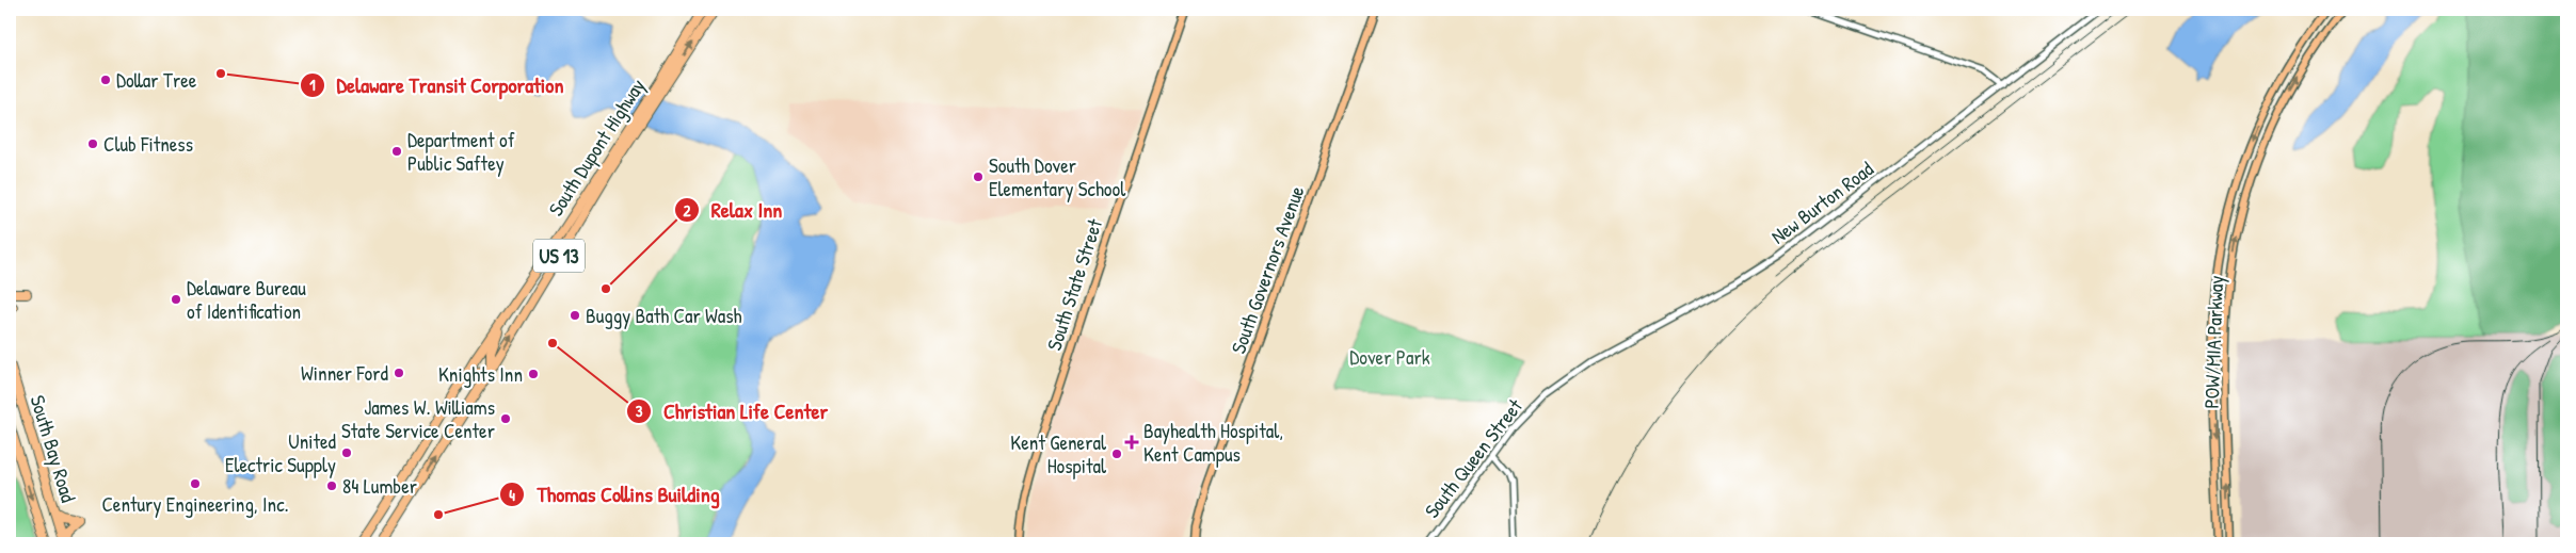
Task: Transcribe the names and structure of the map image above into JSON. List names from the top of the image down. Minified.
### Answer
{"streets":{"highway":["South Dupont Highway","US 13","South Bay Road"],"main road":["South Governors Avenue","South State Street","POW/MIA Parkway"],"street":["New Burton Road","South Queen Street"]},"crossings":[["New Burton Road","South Queen Street"]],"parks":["Dover Park"],"places":{"other":["Delaware Transit Corporation","Dollar Tree","Club Fitness","Department of Public Saftey","South Dover Elementary School","Relax Inn","Delaware Bureau of Identification","Buggy Bath Car Wash","Christian Life Center","Winner Ford","Knights Inn","James W. Williams State Service Center","United Electric Supply","Kent General Hospital","Century Engineering, Inc.","84 Lumber","Thomas Collins Building"],"health":["Bayhealth Hospital, Kent Campus"]}}
